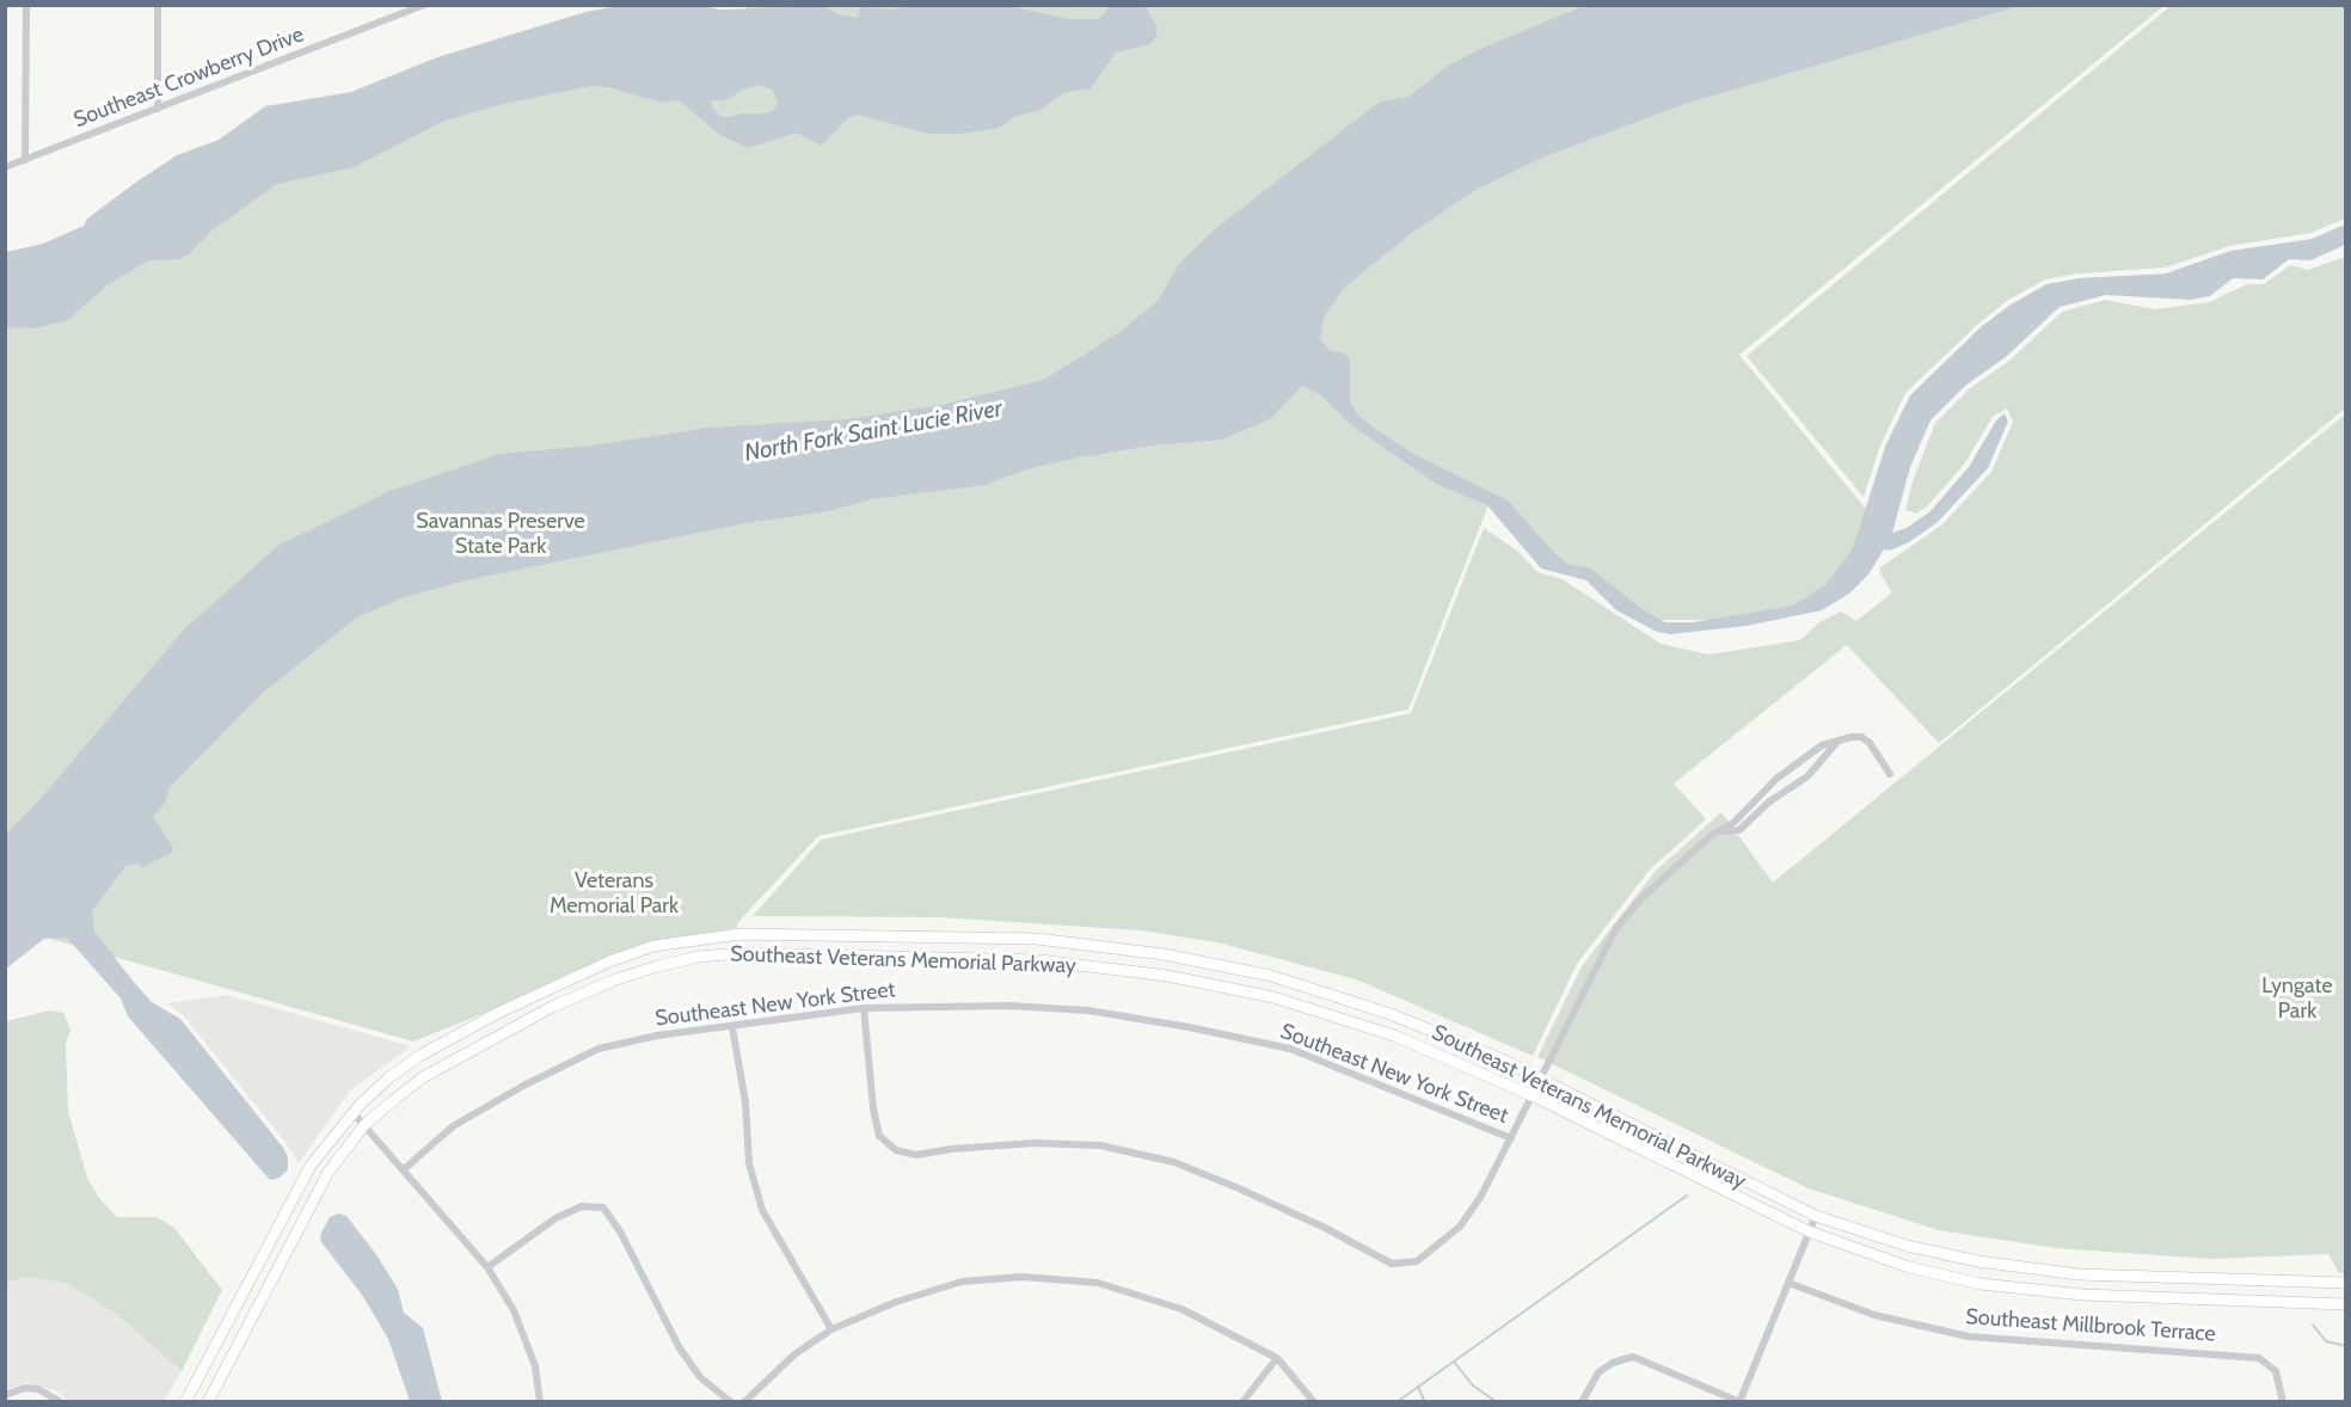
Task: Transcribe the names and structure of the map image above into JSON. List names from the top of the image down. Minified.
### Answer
{"streets":{"main road":["Southeast Veterans Memorial Parkway"],"street":["Southeast Crowberry Drive","Southeast New York Street","Southeast Millbrook Terrace"]},"water":["North Fork Saint Lucie River"],"parks":["Savannas Preserve State Park","Veterans Memorial Park","Lyngate Park"]}
